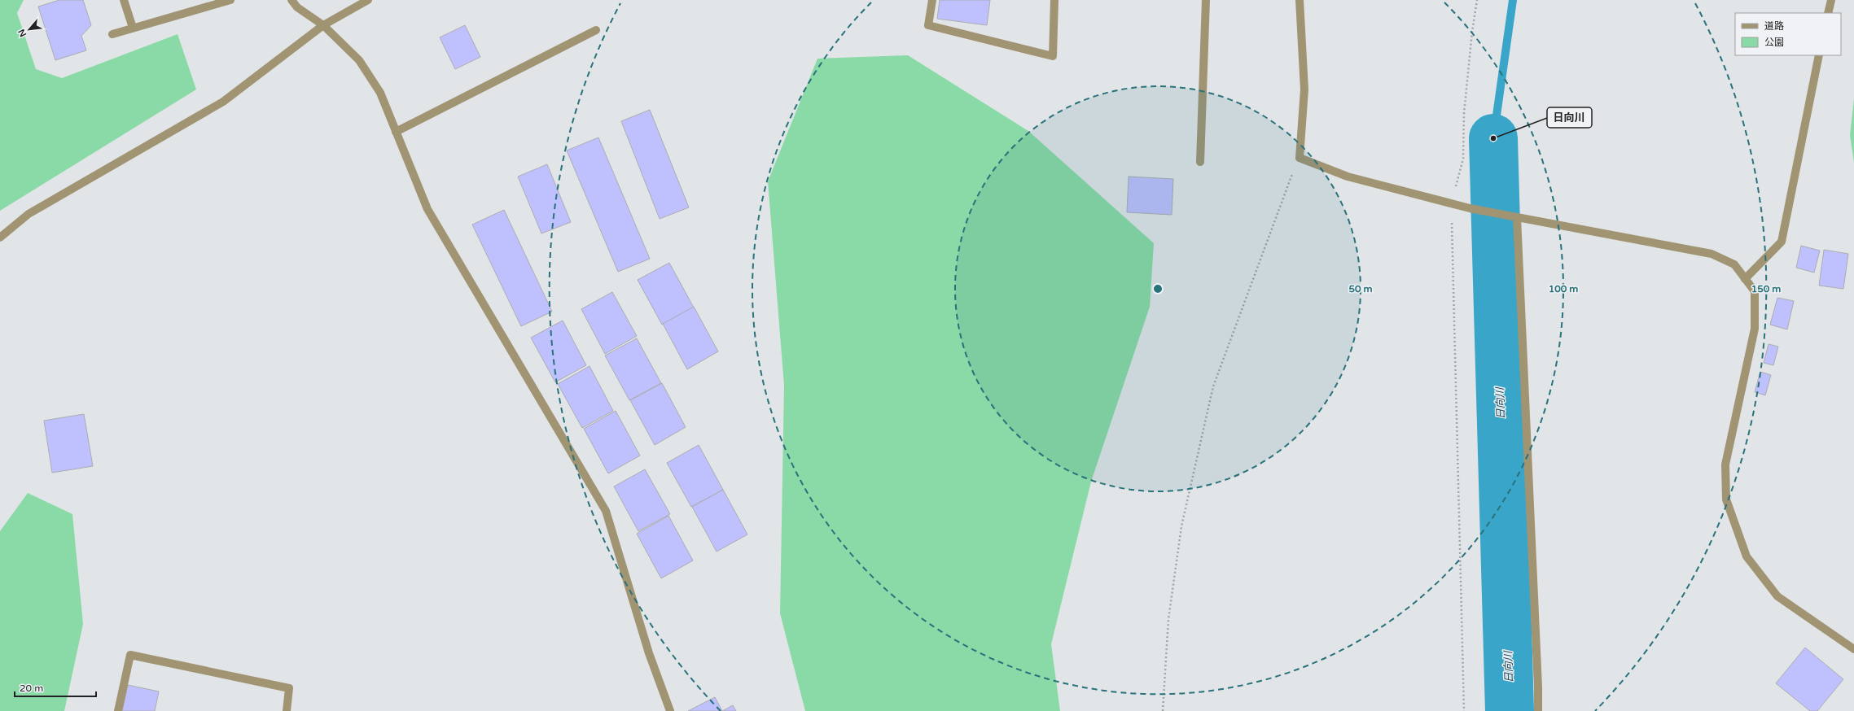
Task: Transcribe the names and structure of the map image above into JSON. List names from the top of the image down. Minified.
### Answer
{"water":["日向川"],"places":["日向川"],"legend":["道路","公園"],"scale_bar":"20 m","north":"bottom left","rings":["50 m","100 m","150 m"]}
